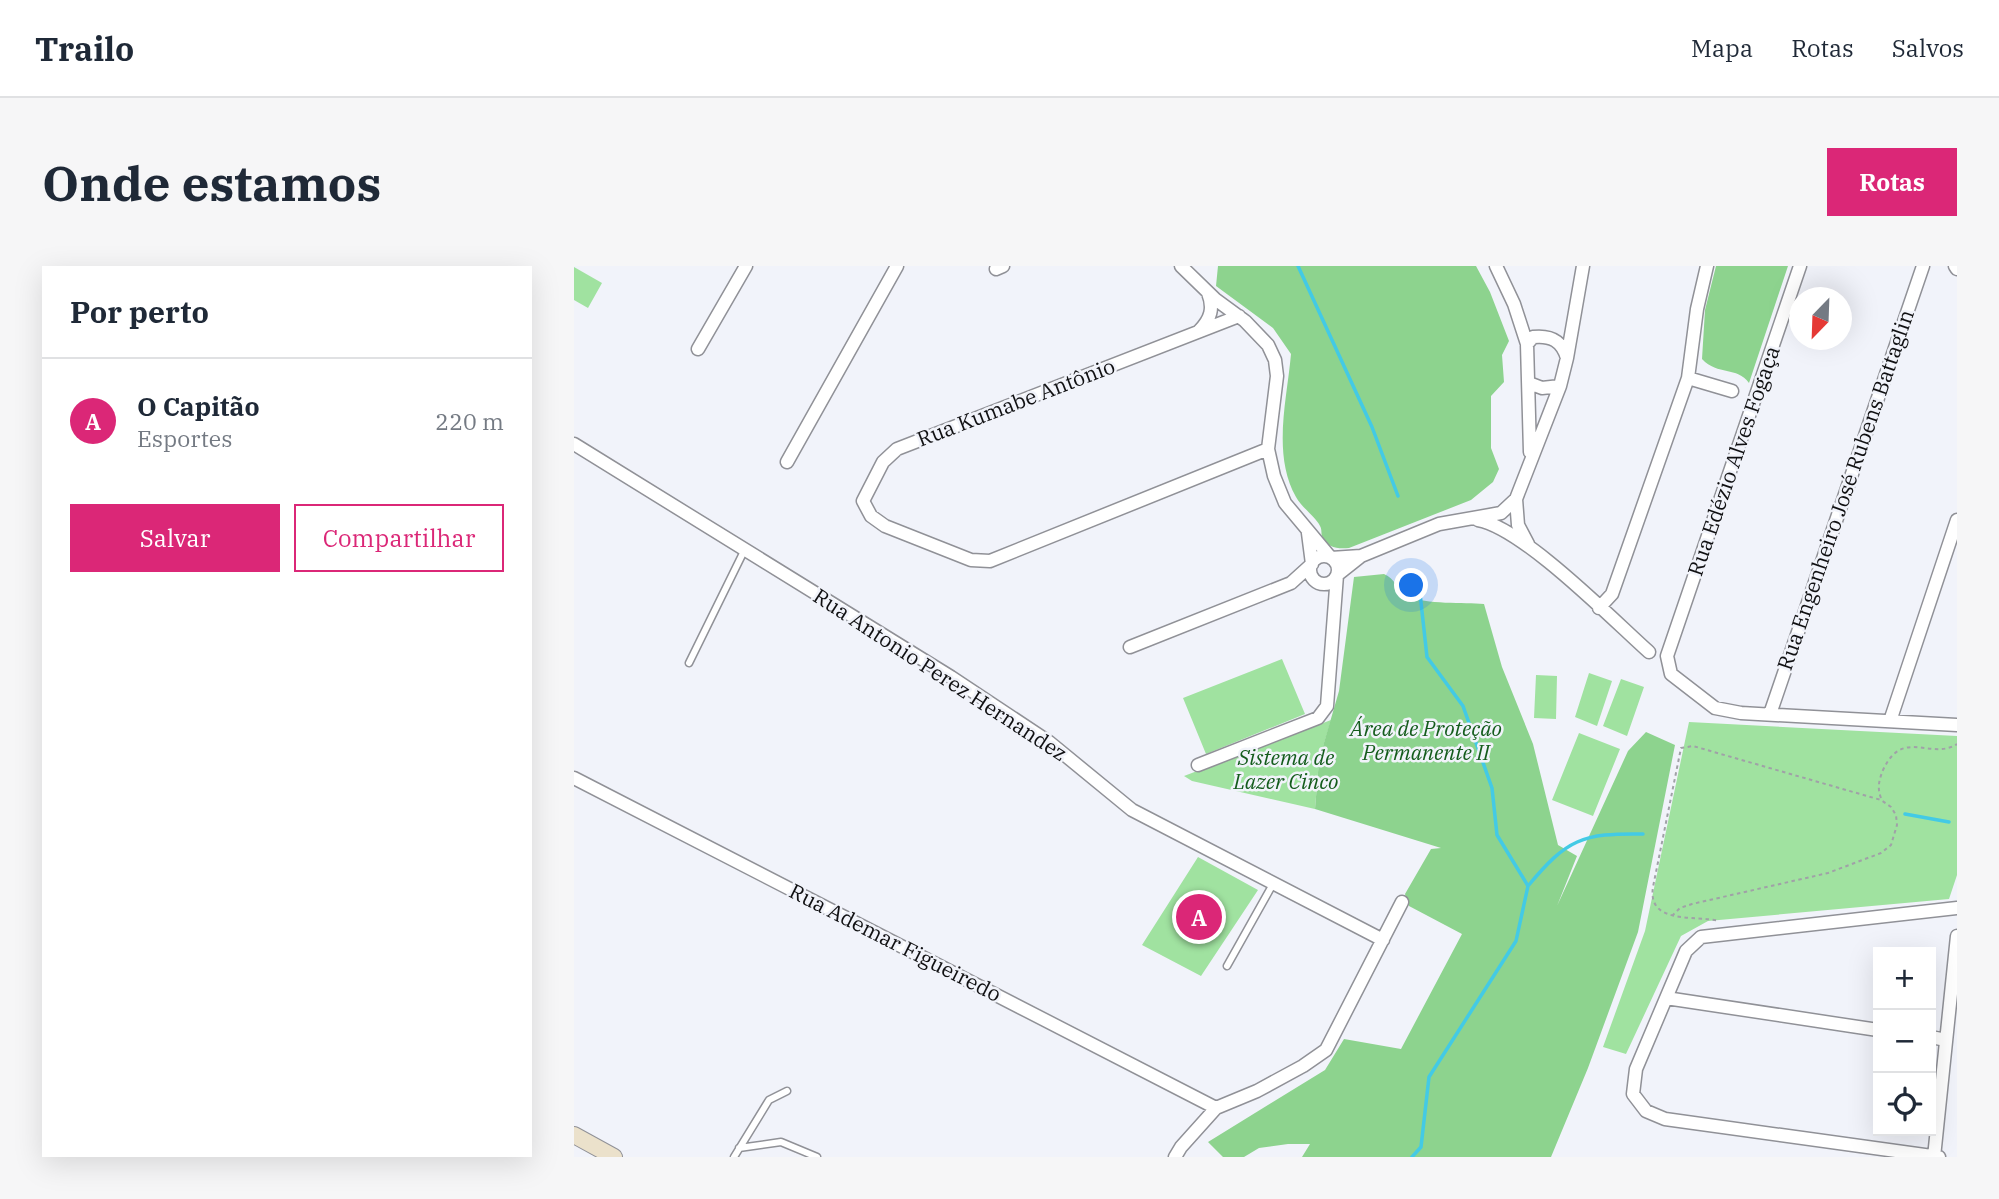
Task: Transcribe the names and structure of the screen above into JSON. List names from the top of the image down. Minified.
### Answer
{"streets":{"street":["Rua Kumabe Antônio","Rua Edézio Alves Fogaça","Rua Engenheiro José Rubens Battaglin","Rua Antonio Perez Hernandez","Rua Ademar Figueiredo"]},"crossings":[["Rua Edézio Alves Fogaça","Rua Engenheiro José Rubens Battaglin"]],"parks":["Área de Proteção Permanente II","Sistema de Lazer Cinco"],"north":"bottom left","page":{"header":"Trailo","nav":["Mapa","Rotas","Salvos"],"buttons":["Rotas",["Salvar","Compartilhar"]],"title":"Onde estamos","heading":"Por perto","list":[{"mark":"A","name":"O Capitão","note":"Esportes","value":"220 m"}],"pins":"A","map_buttons":["+","−"]}}
